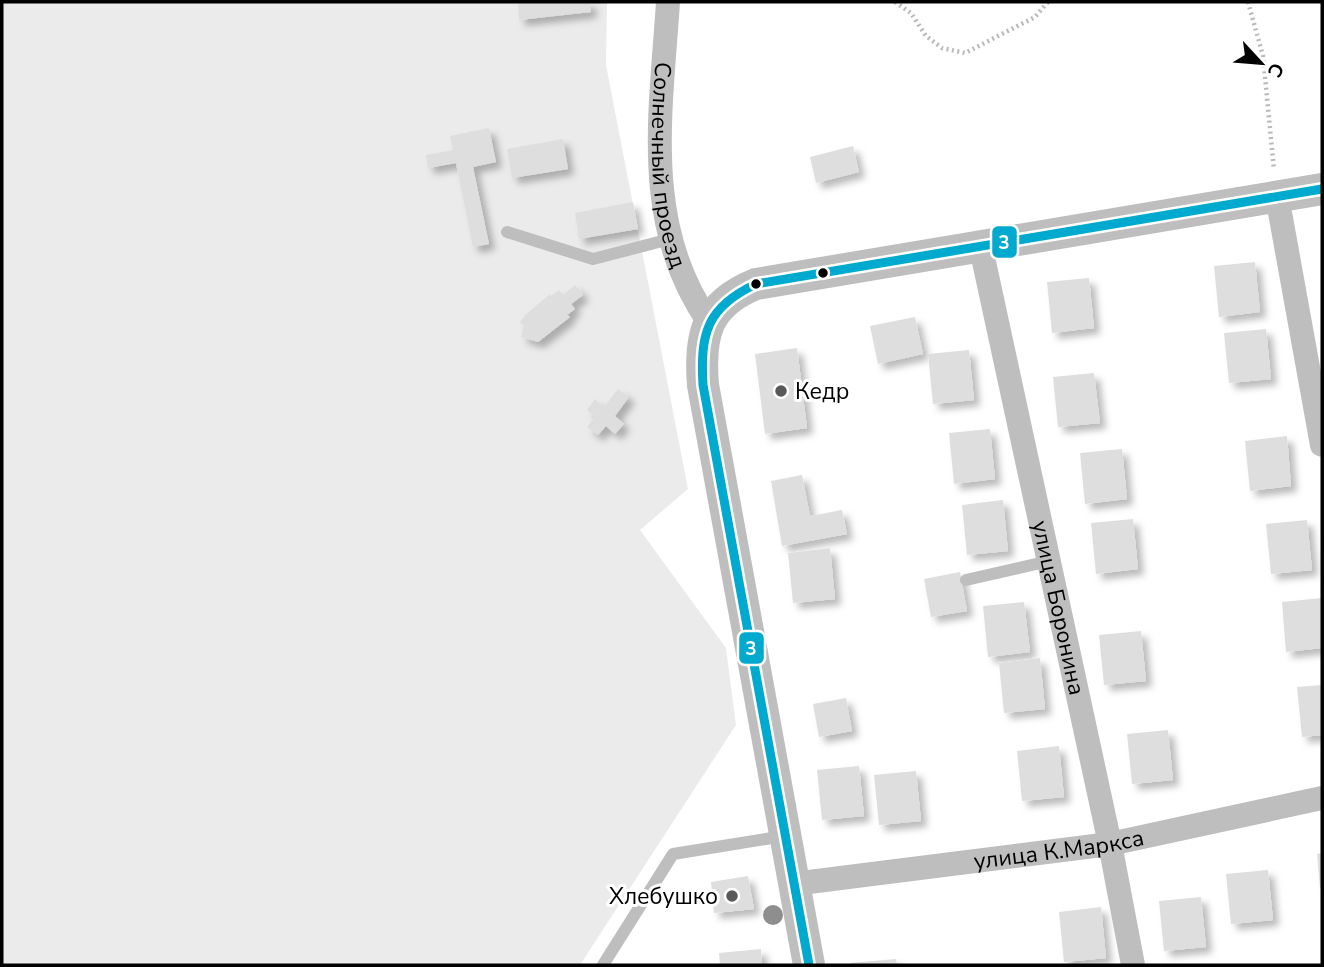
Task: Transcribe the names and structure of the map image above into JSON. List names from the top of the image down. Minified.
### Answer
{"streets":{"street":["Солнечный проезд","улица Боронина","улица К.Маркса"]},"crossings":[["улица Боронина","улица К.Маркса"]],"places":["Кедр","Хлебушко"],"lines":["transit line 3"],"north":"bottom right"}
